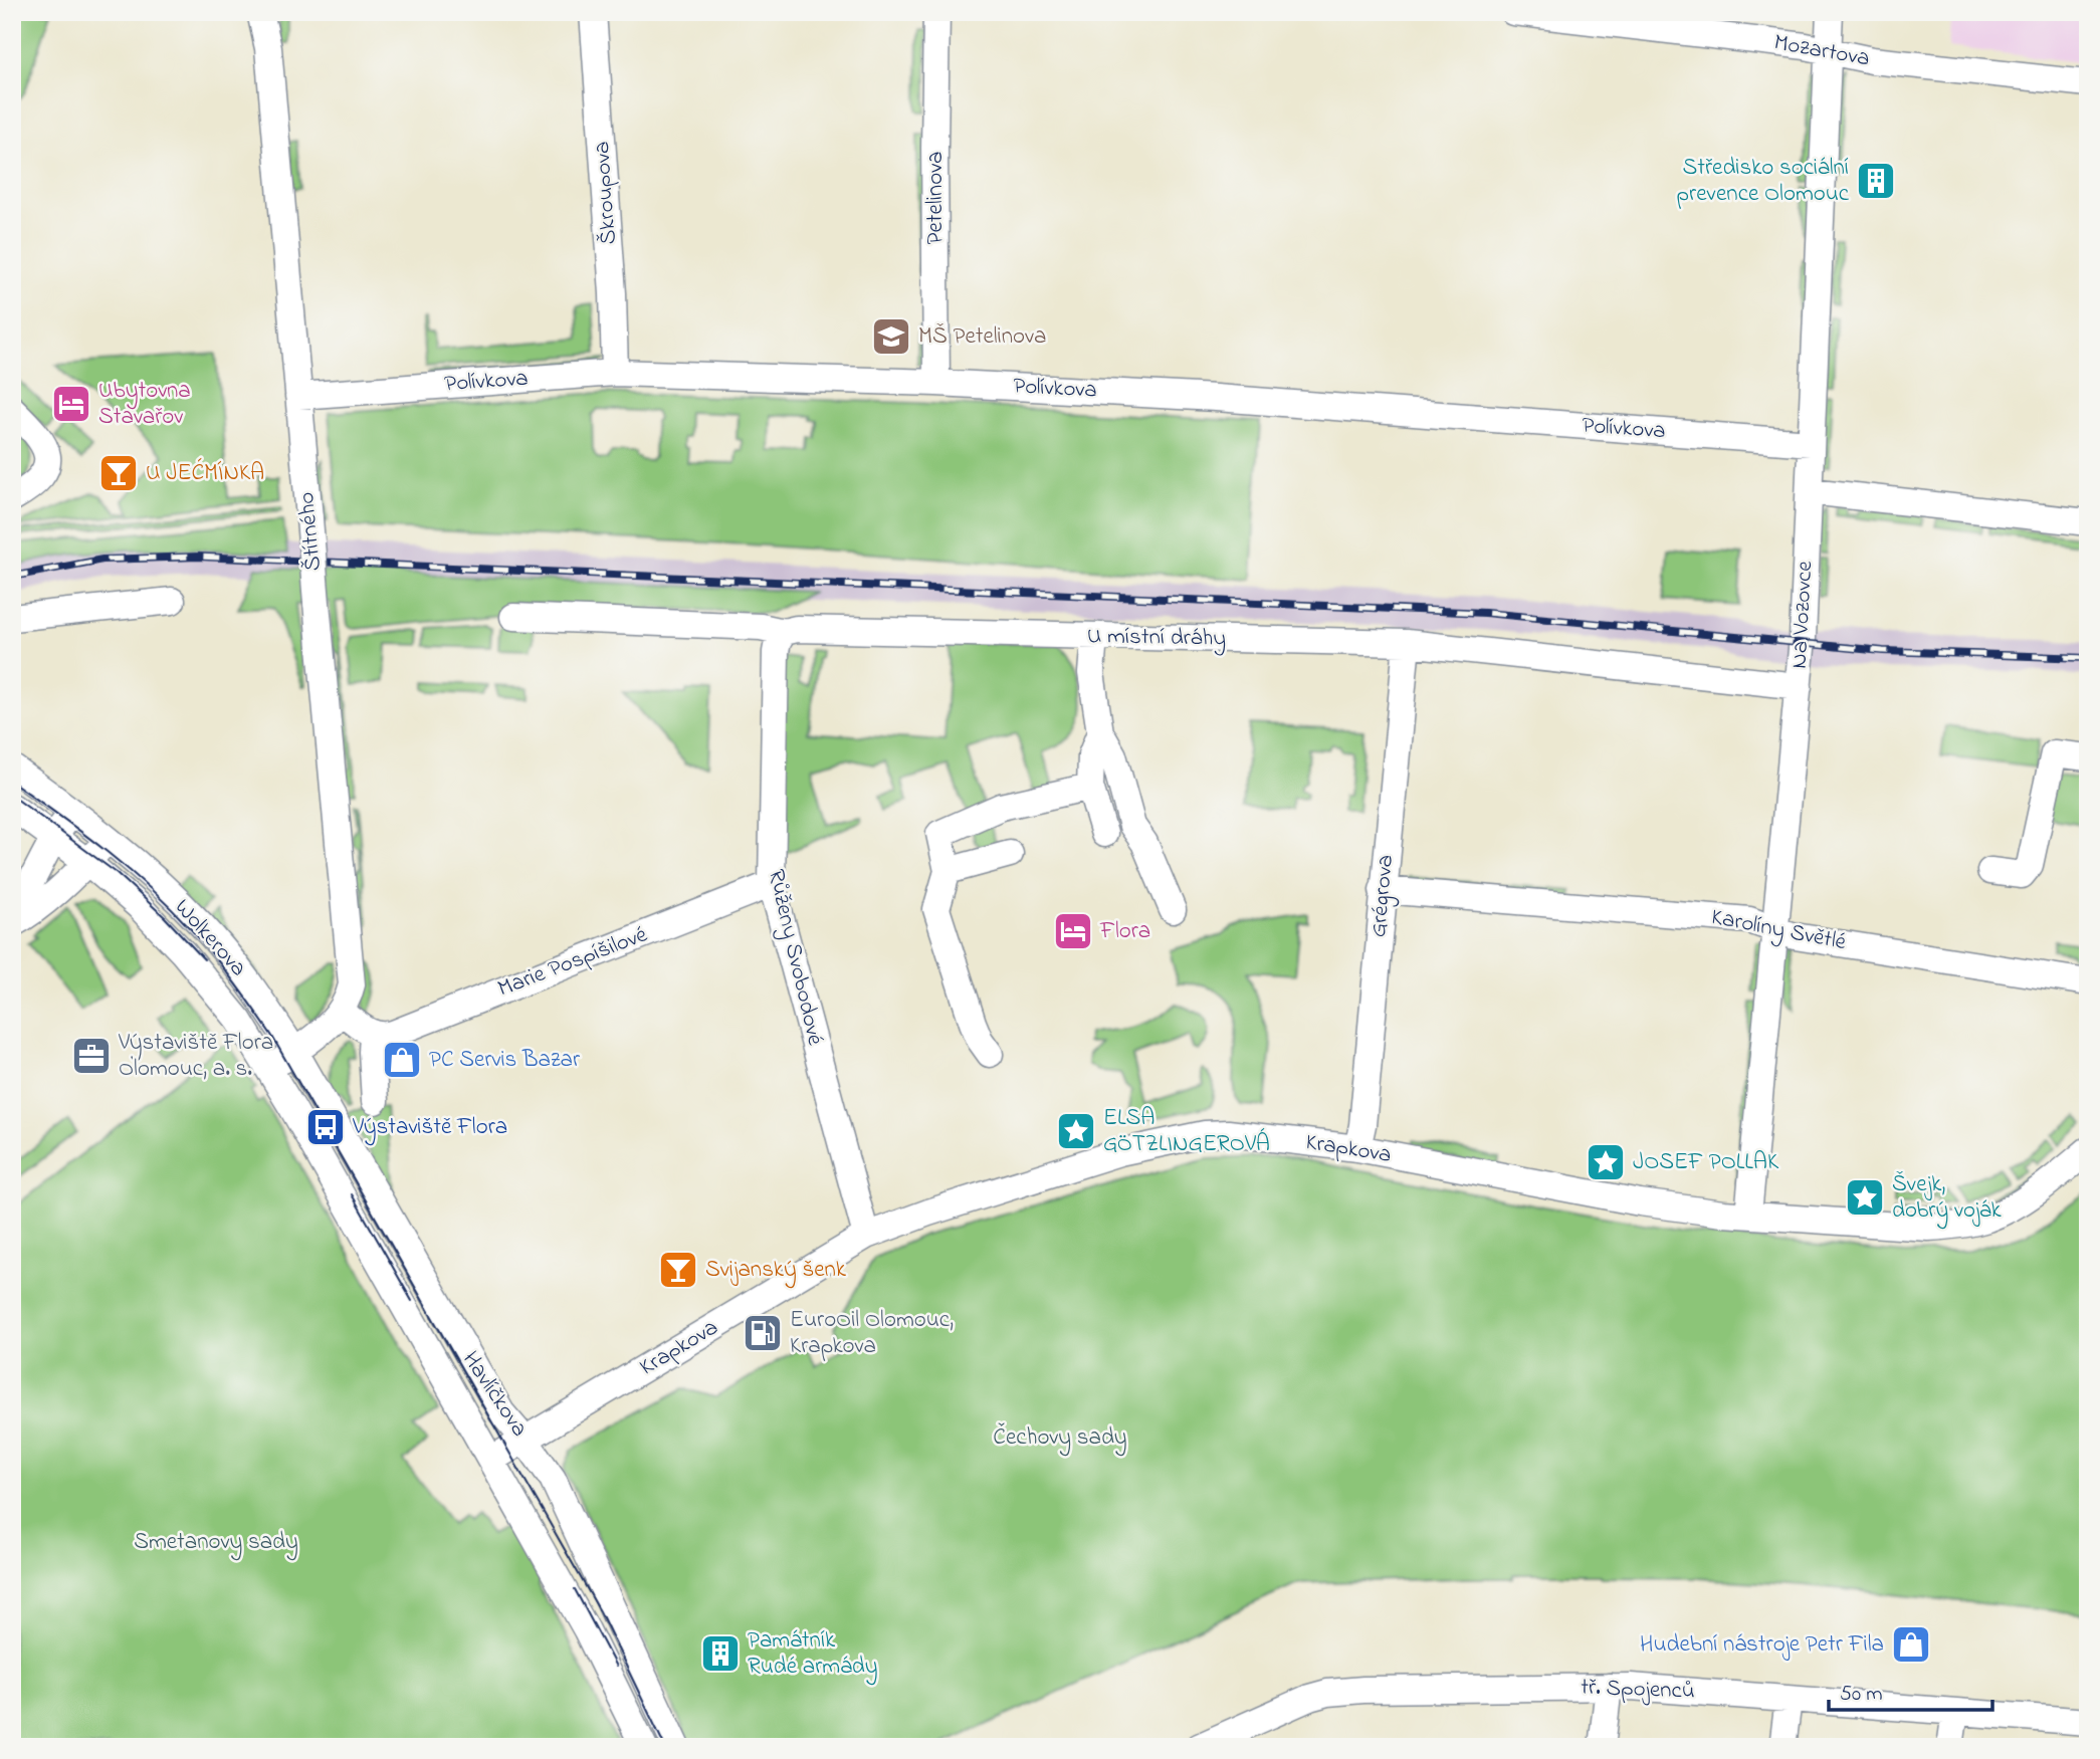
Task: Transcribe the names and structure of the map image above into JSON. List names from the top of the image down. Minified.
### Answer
{"streets":{"street":["Mozartova","Škroupova","Petelinova","Polívkova","Štítného","Na Vozovce","U místní dráhy","Grégrova","Karolíny Světlé","Wolkerova","Růženy Svobodové","Marie Pospíšilové","Krapkova","Havlíčkova","tř. Spojenců"]},"crossings":[["Mozartova","Na Vozovce"],["Škroupova","Polívkova"],["Petelinova","Polívkova"],["Polívkova","Štítného"],["Polívkova","Na Vozovce"],["Na Vozovce","U místní dráhy"],["Na Vozovce","Karolíny Světlé"],["Na Vozovce","Krapkova"],["U místní dráhy","Grégrova"],["U místní dráhy","Růženy Svobodové"],["Grégrova","Karolíny Světlé"],["Grégrova","Krapkova"],["Wolkerova","Havlíčkova"],["Růženy Svobodové","Marie Pospíšilové"],["Růženy Svobodové","Krapkova"],["Krapkova","Havlíčkova"]],"parks":["Čechovy sady","Smetanovy sady"],"places":{"building":["Středisko sociální prevence Olomouc","Památník Rudé armády"],"school or university":["MŠ Petelinova"],"hotel":["Ubytovna Stavařov","Flora"],"bar":["U JEĆMÍNKA","Svijanský šenk"],"office":["Výstaviště Flora Olomouc, a. s."],"shop":["PC Servis Bazar","Hudební nástroje Petr Fila"],"bus stop":["Výstaviště Flora"],"place":["ELSA GÖTZLINGEROVÁ","JOSEF POLLAK","Švejk, dobrý voják"],"fuel station":["EuroOil Olomouc, Krapkova"]},"scale_bar":"50 m"}
